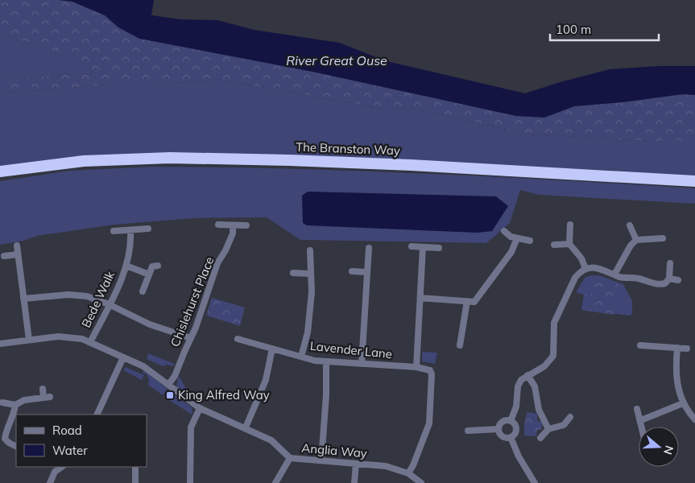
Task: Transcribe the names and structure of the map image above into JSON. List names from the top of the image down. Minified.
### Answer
{"streets":{"highway":["The Branston Way"],"street":["Bede Walk","Chislehurst Place","Lavender Lane","Anglia Way"]},"water":["River Great Ouse"],"places":{"transit":["King Alfred Way"]},"legend":["Road","Water"],"scale_bar":"100 m","north":"right"}
